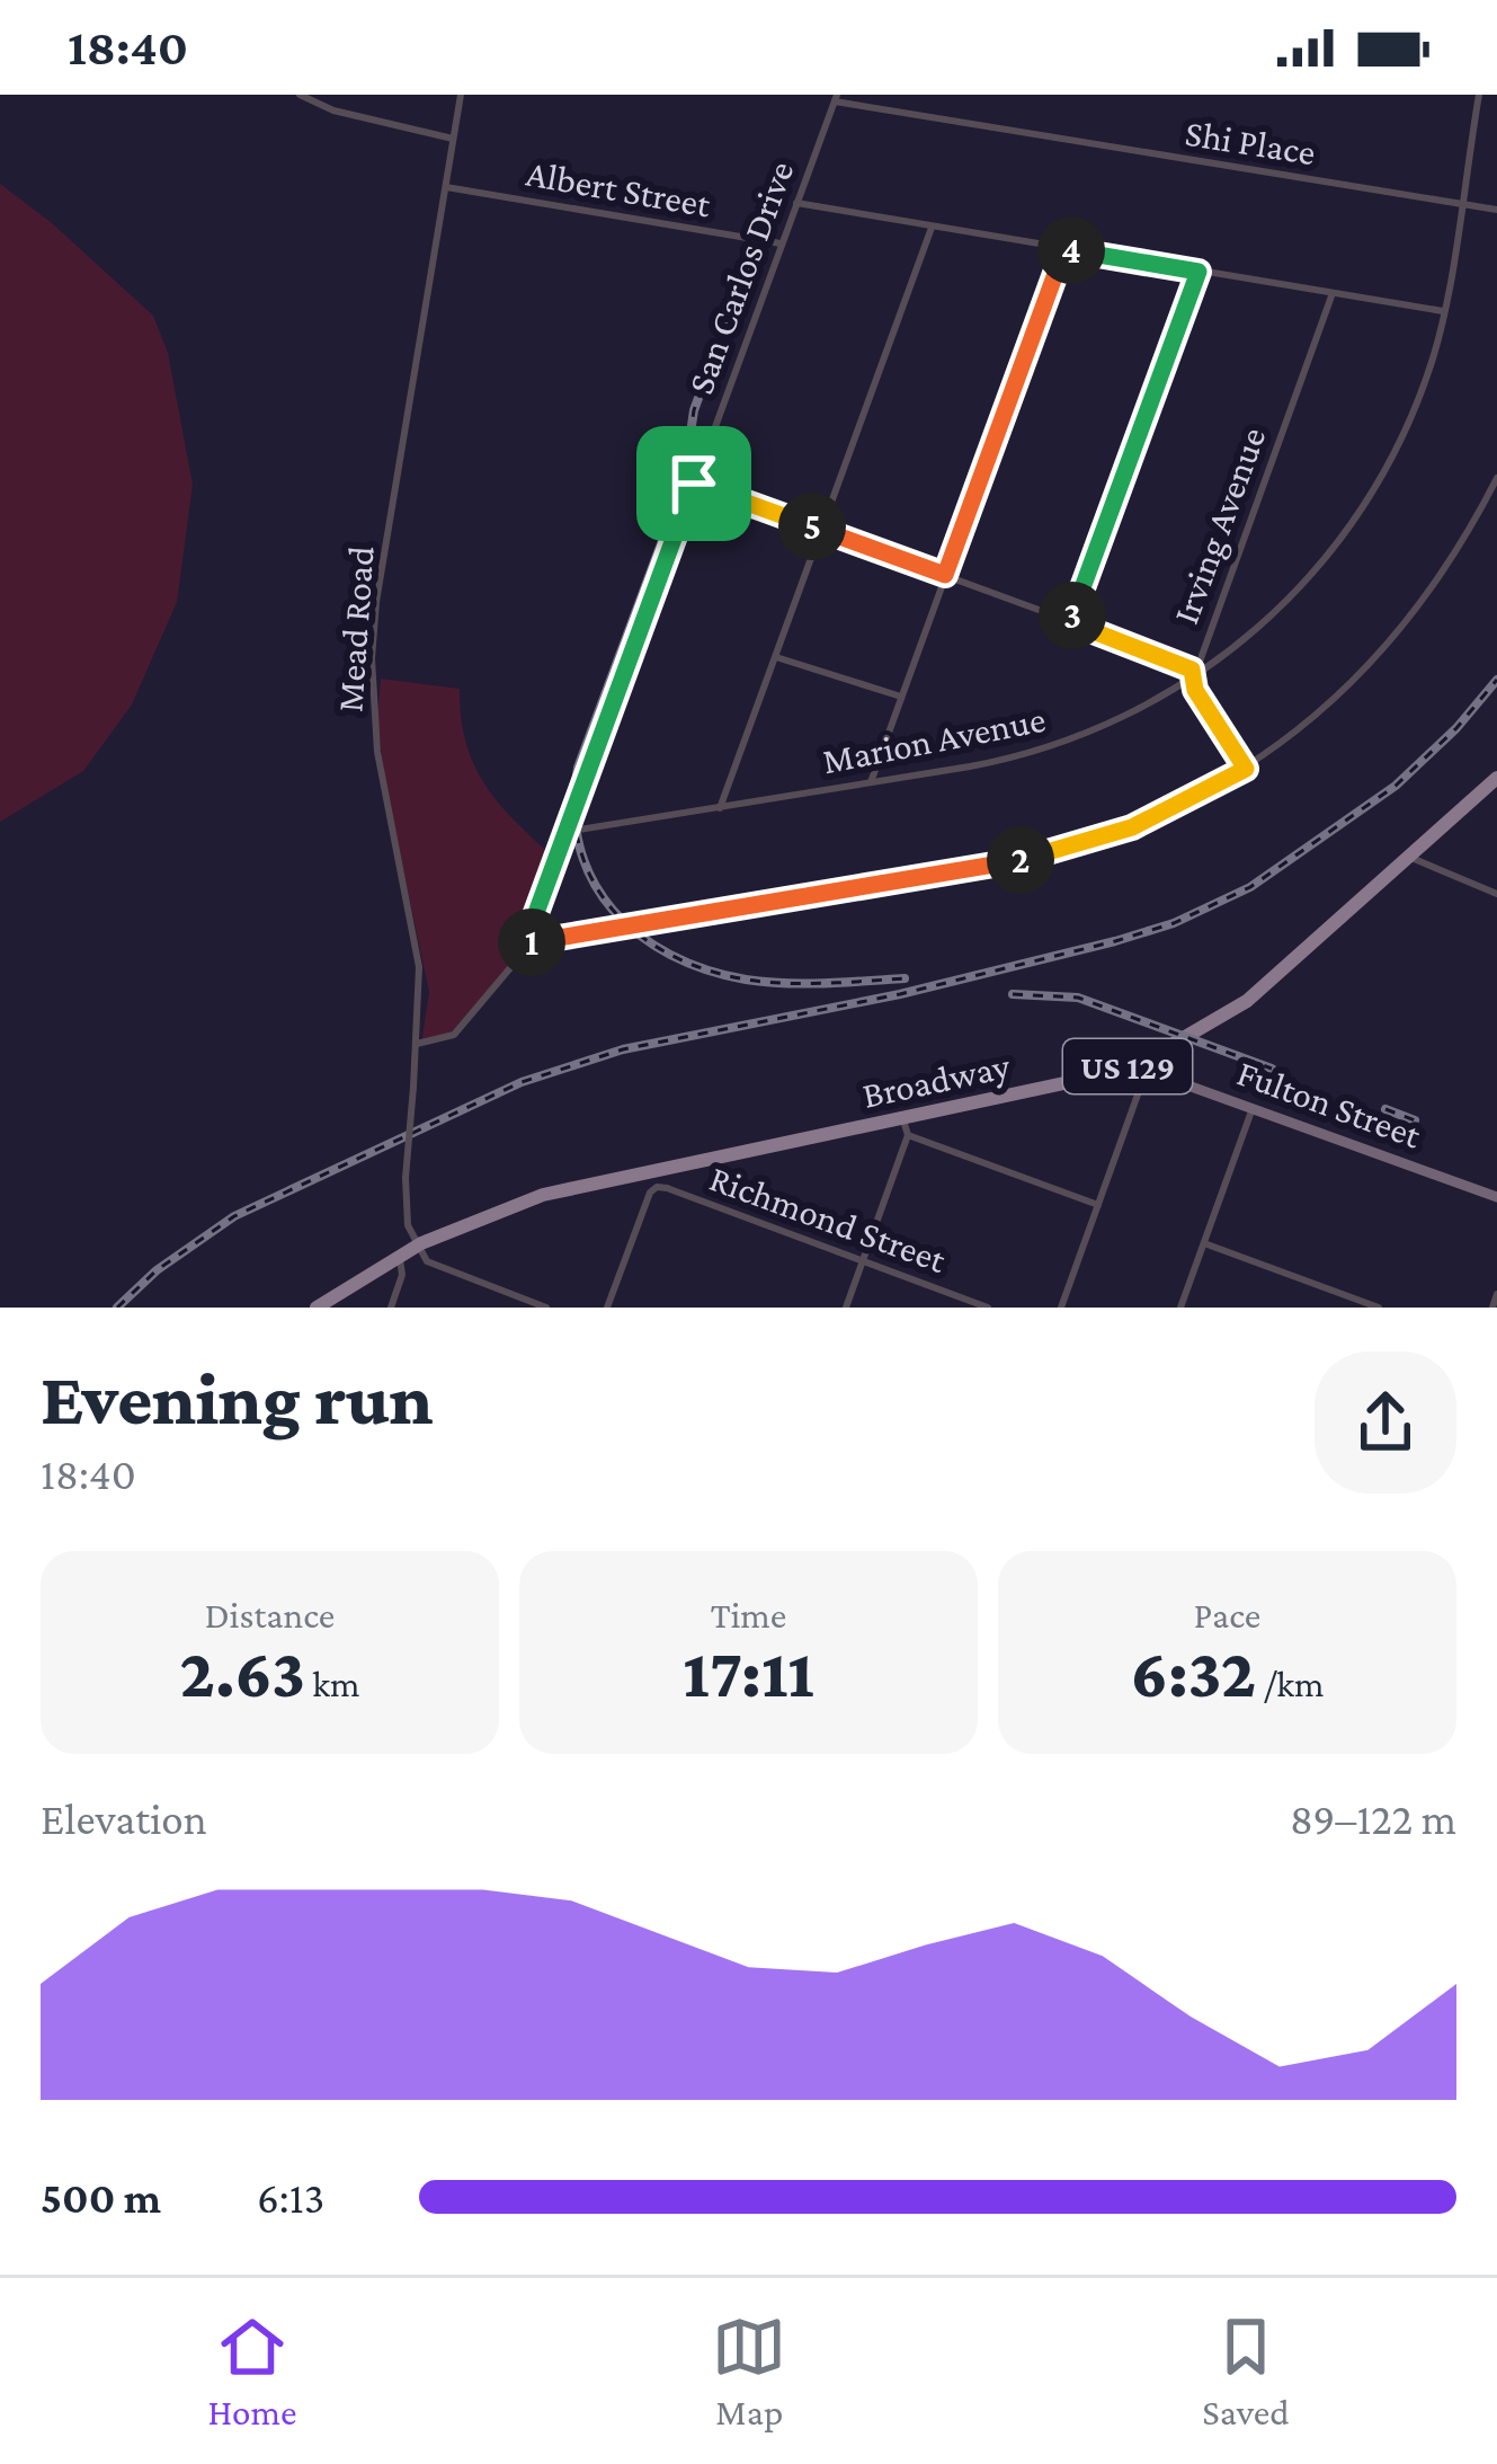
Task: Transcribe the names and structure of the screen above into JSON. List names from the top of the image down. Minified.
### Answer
{"streets":{"main road":["US 129","Broadway"],"street":["Shi Place","Albert Street","San Carlos Drive","Irving Avenue","Mead Road","Marion Avenue","Fulton Street","Richmond Street"]},"crossings":[["Shi Place","San Carlos Drive"],["Shi Place","Marion Avenue"],["Albert Street","San Carlos Drive"],["Albert Street","Mead Road"],["San Carlos Drive","Mead Road"],["San Carlos Drive","Marion Avenue"],["Irving Avenue","Marion Avenue"],["Mead Road","Broadway"],["Broadway","Fulton Street"],["Broadway","Richmond Street"]],"page":{"status":"18:40","pins":["4","5","3","2","1"],"heading":["Evening run","18:40"],"stats":[["Distance","2.63 km"],["Time","17:11"],["Pace","6:32 /km"]],"chart":["Elevation","89–122 m"],"list":[{"name":"500 m","note":"6:13"}],"tabs":["Home","Map","Saved"]}}
